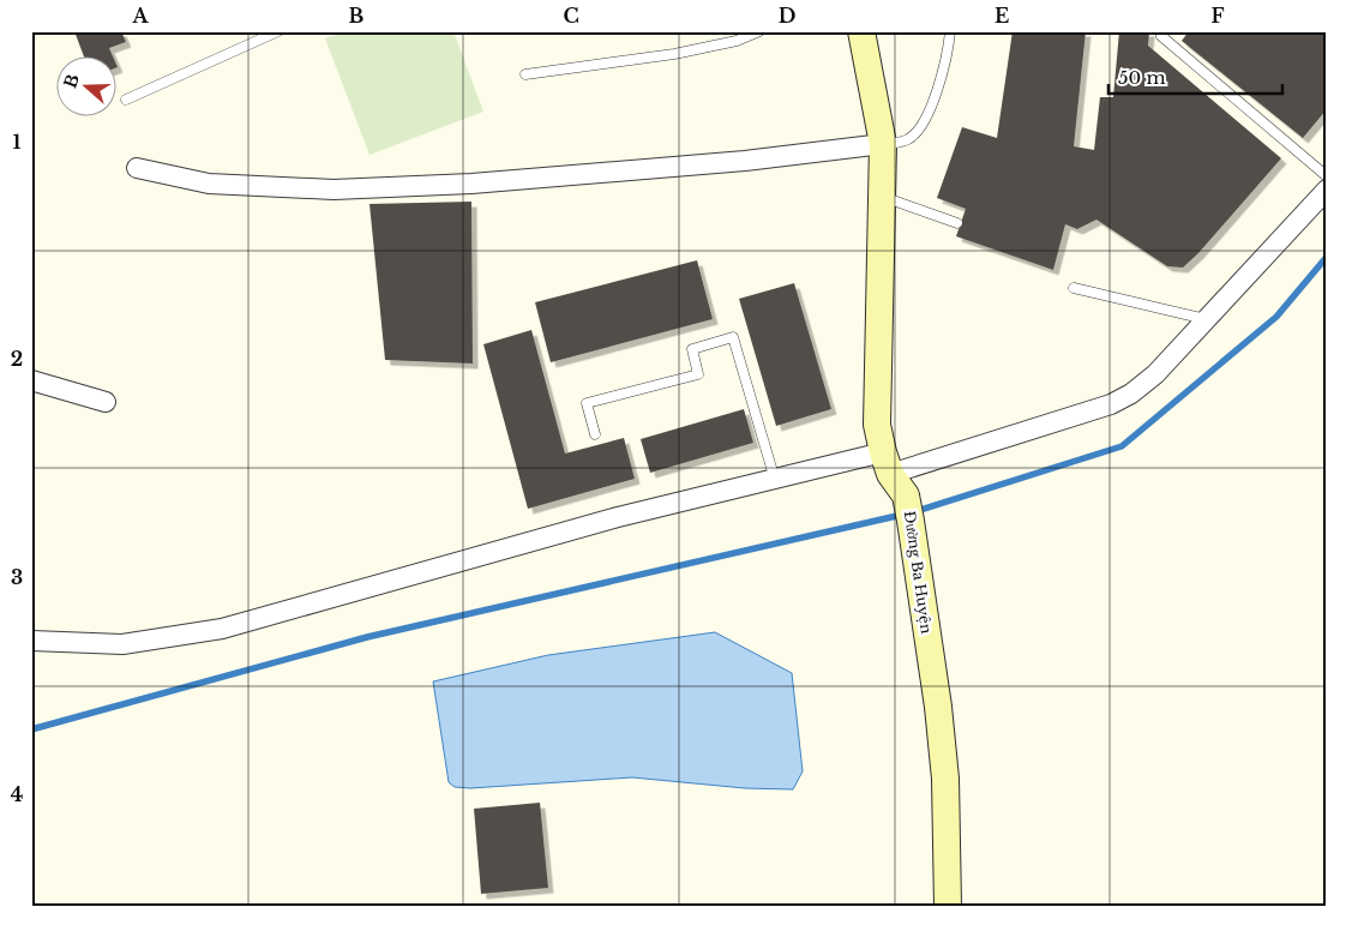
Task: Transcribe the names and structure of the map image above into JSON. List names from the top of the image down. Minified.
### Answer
{"streets":{"street":["Đường Ba Huyện"]},"scale_bar":"50 m","north":"left","grid":{"columns":["A","B","C","D","E","F"],"rows":["1","2","3","4"]}}
